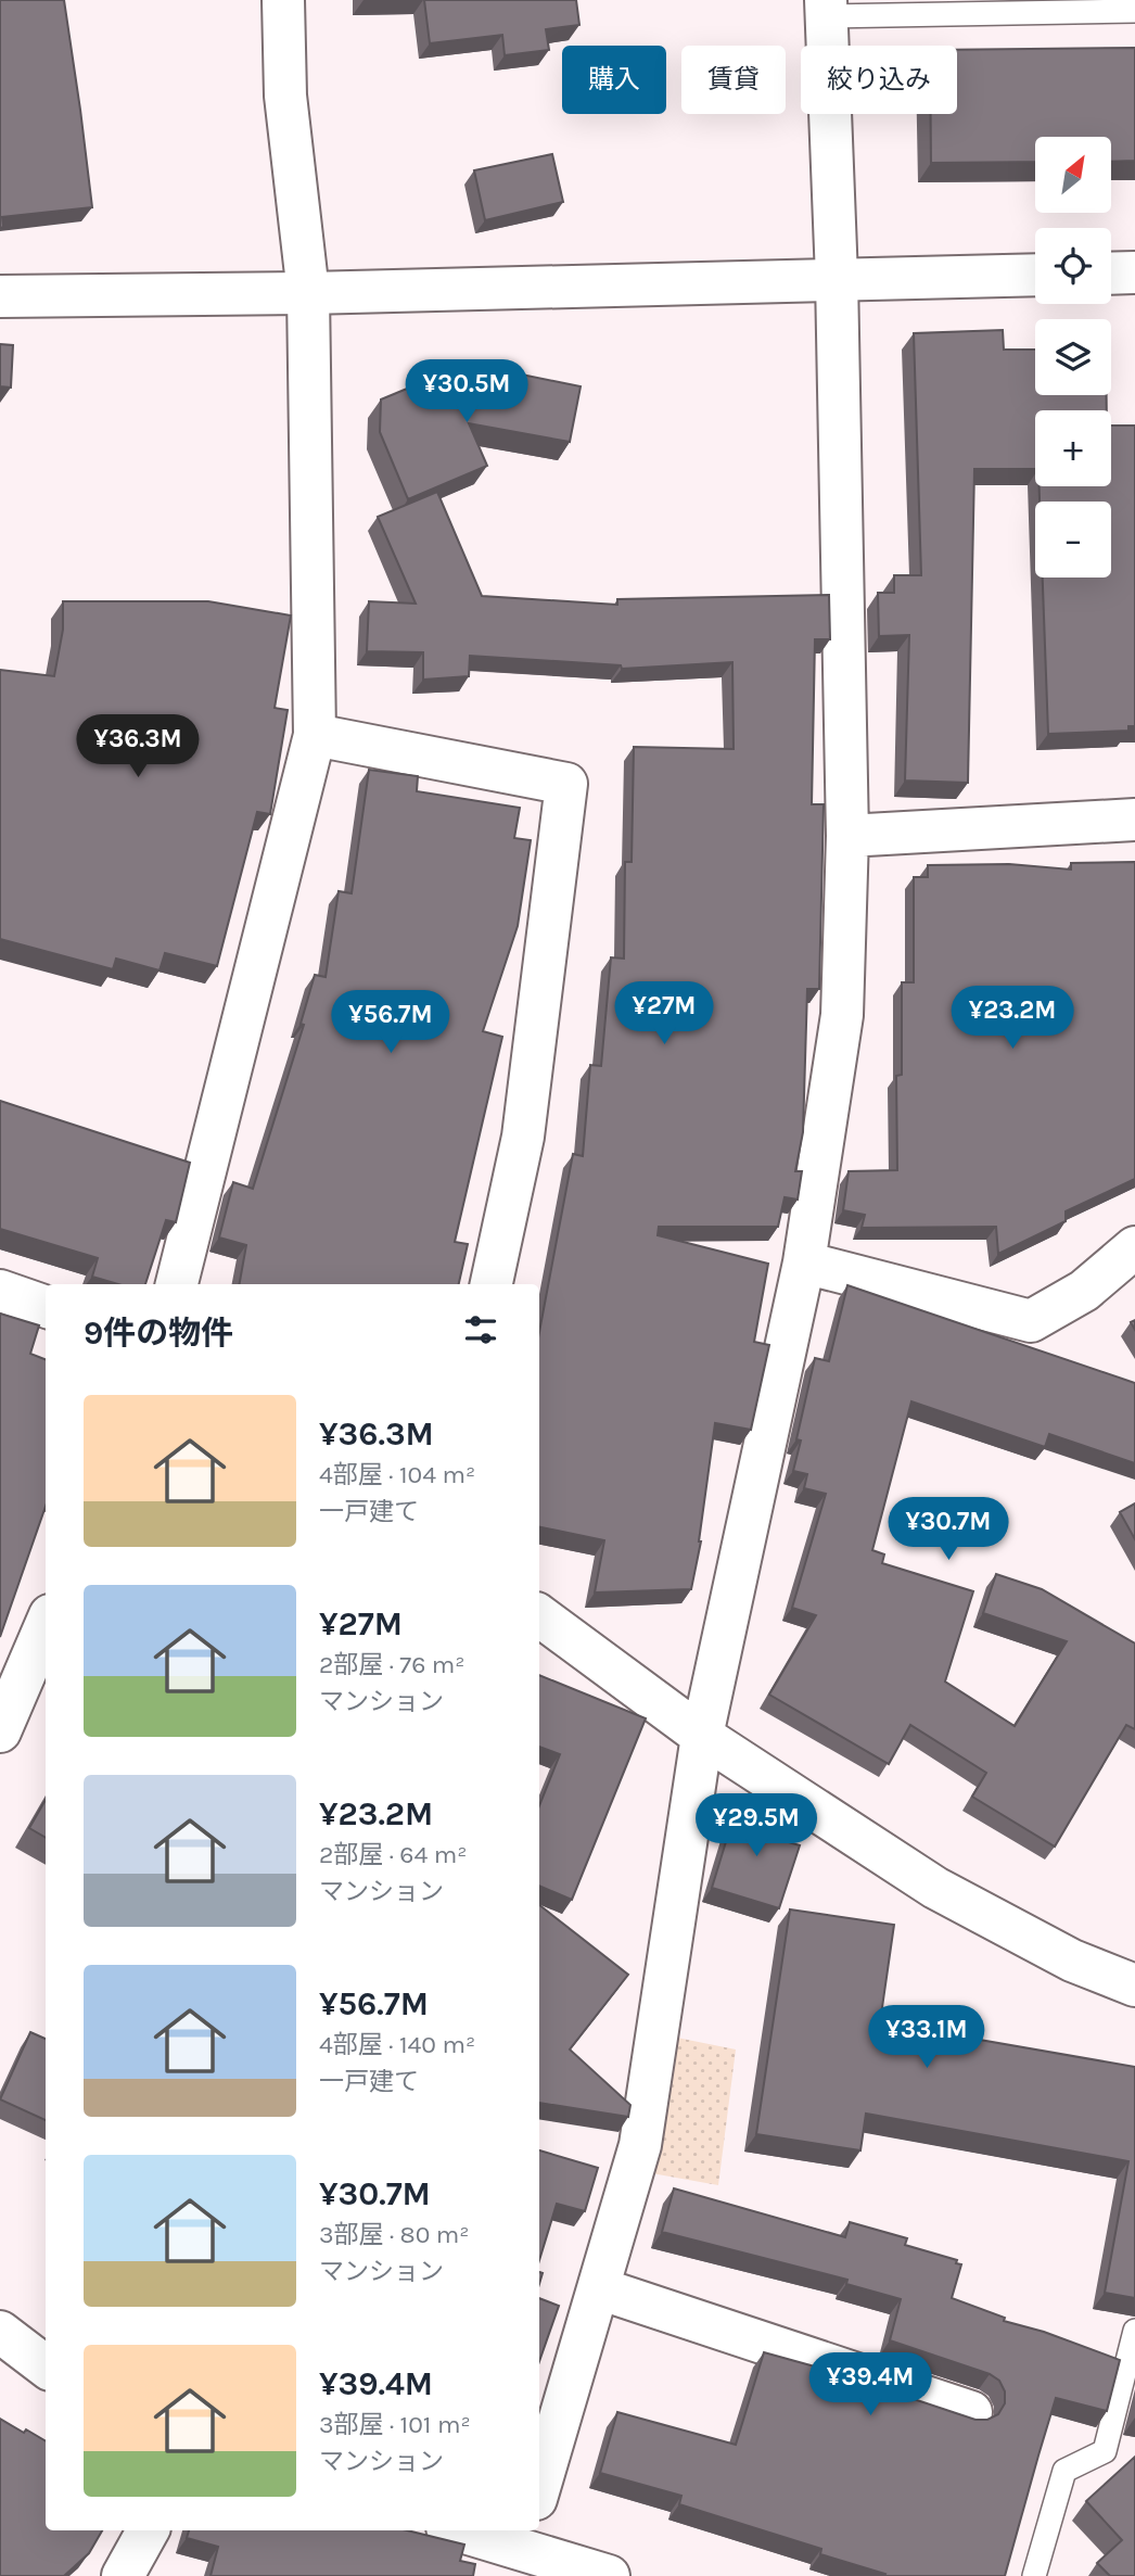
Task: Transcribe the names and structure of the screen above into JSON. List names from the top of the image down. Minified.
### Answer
{"north":"top right","page":{"chip":["購入","賃貸","絞り込み"],"map_buttons":["+","−"],"price":["¥30.5M","¥36.3M","¥27M","¥23.2M","¥56.7M","¥30.7M","¥29.5M","¥33.1M","¥39.4M"],"heading":"9件の物件","list":[{"name":"¥36.3M","note":"4部屋 · 104 m² · 一戸建て"},{"name":"¥27M","note":"2部屋 · 76 m² · マンション"},{"name":"¥23.2M","note":"2部屋 · 64 m² · マンション"},{"name":"¥56.7M","note":"4部屋 · 140 m² · 一戸建て"},{"name":"¥30.7M","note":"3部屋 · 80 m² · マンション"},{"name":"¥39.4M","note":"3部屋 · 101 m² · マンション"}]}}
